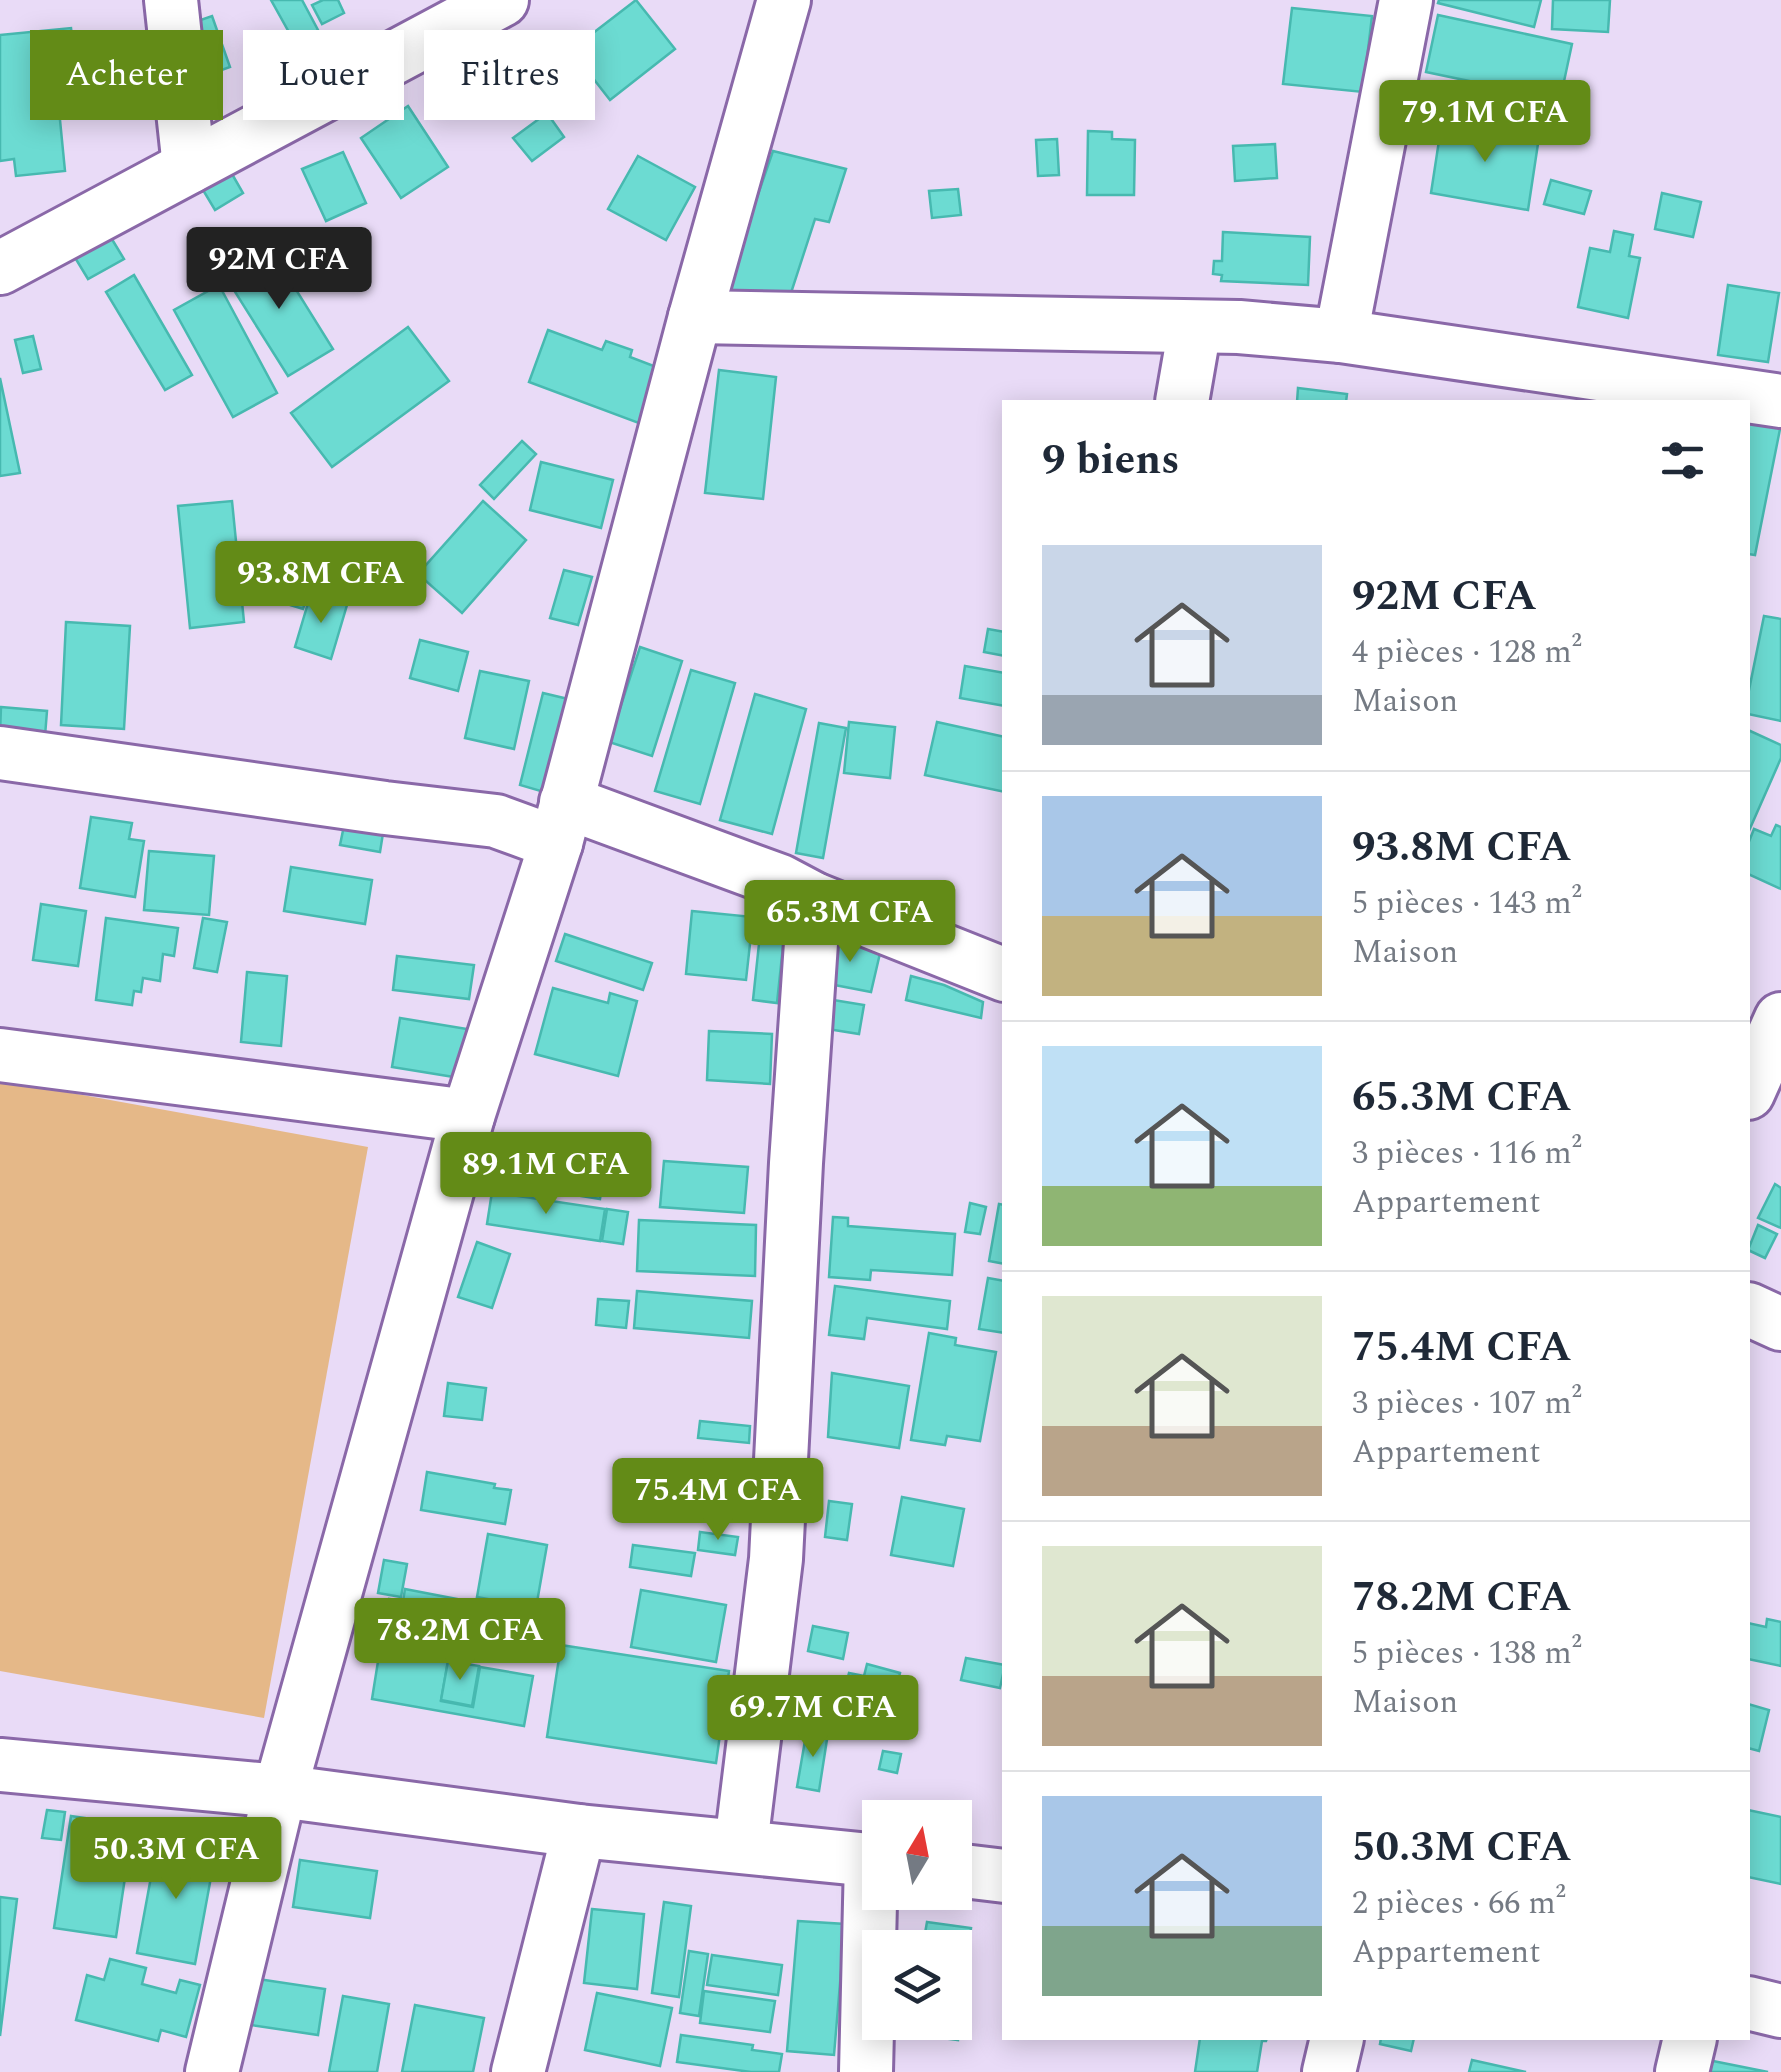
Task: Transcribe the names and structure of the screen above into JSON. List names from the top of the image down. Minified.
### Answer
{"north":"top","page":{"chip":["Acheter","Louer","Filtres"],"price":["79.1M CFA","92M CFA","93.8M CFA","65.3M CFA","89.1M CFA","75.4M CFA","78.2M CFA","69.7M CFA","50.3M CFA"],"heading":"9 biens","list":[{"name":"92M CFA","note":"4 pièces · 128 m² · Maison"},{"name":"93.8M CFA","note":"5 pièces · 143 m² · Maison"},{"name":"65.3M CFA","note":"3 pièces · 116 m² · Appartement"},{"name":"75.4M CFA","note":"3 pièces · 107 m² · Appartement"},{"name":"78.2M CFA","note":"5 pièces · 138 m² · Maison"},{"name":"50.3M CFA","note":"2 pièces · 66 m² · Appartement"}]}}
